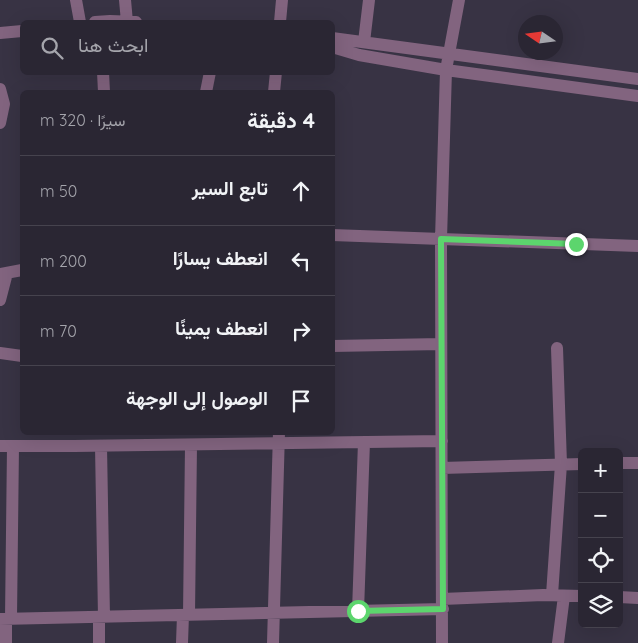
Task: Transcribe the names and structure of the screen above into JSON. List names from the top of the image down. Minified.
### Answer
{"north":"left","page":{"search":"ابحث هنا","heading":["4 دقيقة","سيرًا · 320 m"],"list":[["تابع السير","50 m"],["انعطف يسارًا","200 m"],["انعطف يمينًا","70 m"],"الوصول إلى الوجهة"],"map_buttons":["+","−"]}}
